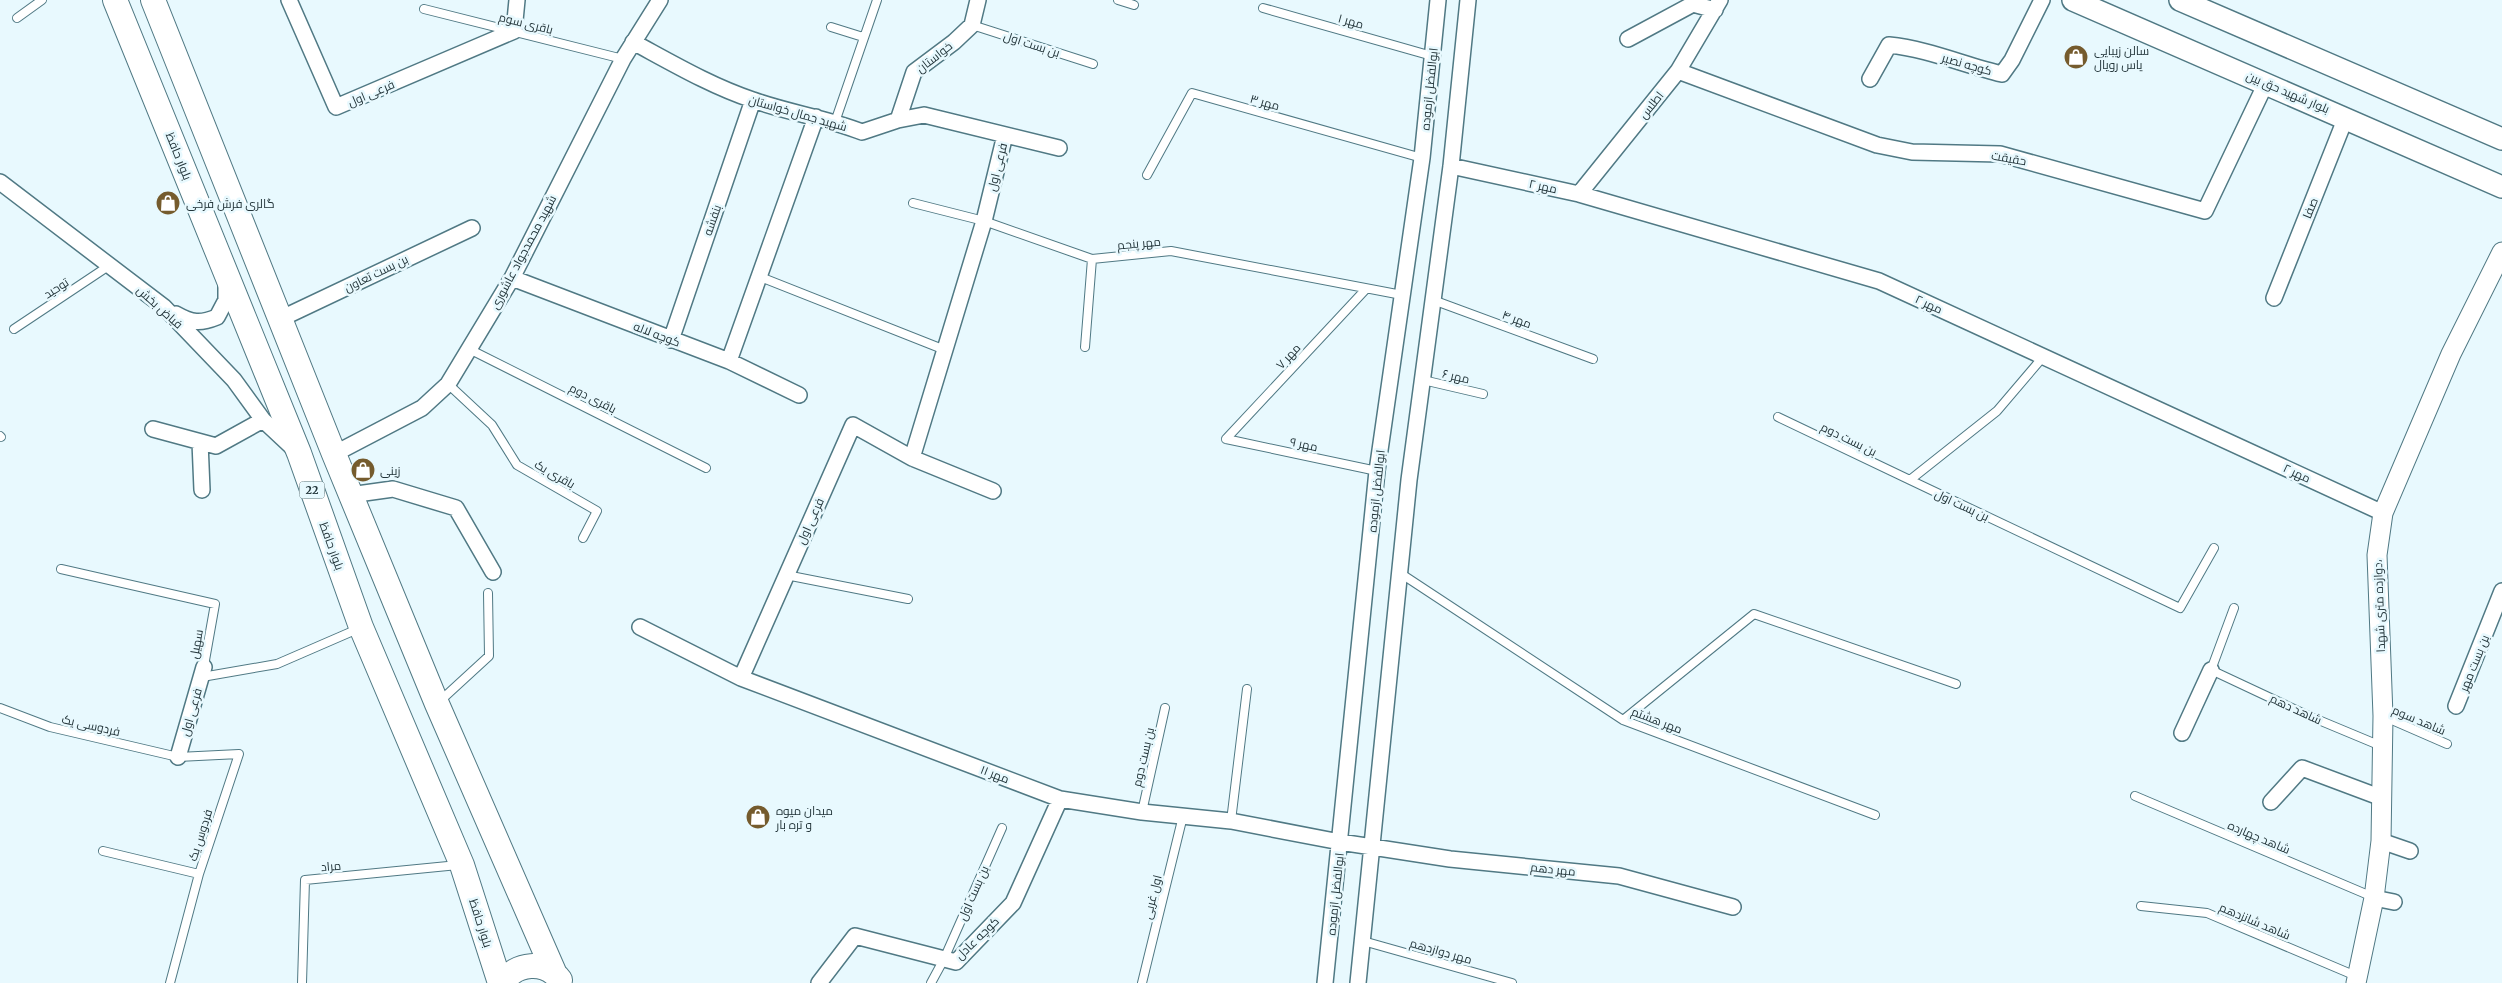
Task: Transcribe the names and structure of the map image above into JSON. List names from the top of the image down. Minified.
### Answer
{"streets":{"main road":["بلوار شهید حق بین","بلوار حافظ","22"],"street":["خواستان","کوچه نصیر","ابوالفضل ازموده","فرعی اول","اطلس","شهید جمال خواستان","حقیقت","مهر ۲","صفا","بنفشه","شهید محمدجواد عاشوری","بن‌ بست تعاون","فیاض بخش","کوچه لاله","دوازده متری شهدا،","بن بست مهر","مهر ۱۱","مهر دهم","کوچه عادل"],"lane":["مهر ۱","باقری سوم","بن بست اول","مهر ۳","مهر پنجم","توحید","مهر ۴","مهر ۷","مهر ۶","باقری دوم","بن بست دوم","مهر ۹","باقری یک","سهیل","شاهد دهم","مهر هشتم","شاهد سوم","فردوسی یک","فردوس یک","شاهد چهارده","مراد","اول غربی","شاهد شانزدهم","مهر دوازدهم"]},"crossings":[["مهر ۱","ابوالفضل ازموده"],["باقری سوم","فرعی اول"],["باقری سوم","شهید محمدجواد عاشوری"],["بن بست اول","خواستان"],["بن بست اول","بن بست دوم"],["بن بست اول","کوچه عادل"],["خواستان","شهید جمال خواستان"],["ابوالفضل ازموده","مهر ۳"],["ابوالفضل ازموده","مهر پنجم"],["ابوالفضل ازموده","مهر ۹"],["ابوالفضل ازموده","مهر ۱۱"],["بلوار شهید حق بین","حقیقت"],["بلوار شهید حق بین","صفا"],["فرعی اول","شهید جمال خواستان"],["فرعی اول","مهر پنجم"],["فرعی اول","سهیل"],["فرعی اول","فردوسی یک"],["فرعی اول","مهر ۱۱"],["فرعی اول","فردوس یک"],["اطلس","حقیقت"],["اطلس","مهر ۲"],["شهید جمال خواستان","بنفشه"],["شهید جمال خواستان","شهید محمدجواد عاشوری"],["بلوار حافظ","فیاض بخش"],["بلوار حافظ","22"],["بلوار حافظ","سهیل"],["بلوار حافظ","مراد"],["مهر ۲","دوازده متری شهدا،"],["بنفشه","کوچه لاله"],["مهر پنجم","مهر ۷"],["شهید محمدجواد عاشوری","کوچه لاله"],["شهید محمدجواد عاشوری","باقری دوم"],["شهید محمدجواد عاشوری","باقری یک"],["شهید محمدجواد عاشوری","22"],["بن‌ بست تعاون","22"],["توحید","فیاض بخش"],["مهر ۷","مهر ۹"],["بن بست دوم","مهر ۱۱"],["دوازده متری شهدا،","شاهد دهم"],["دوازده متری شهدا،","شاهد سوم"],["دوازده متری شهدا،","شاهد چهارده"],["دوازده متری شهدا،","شاهد شانزدهم"],["فردوسی یک","فردوس یک"],["مهر ۱۱","مهر دهم"],["مهر ۱۱","اول غربی"],["مهر ۱۱","کوچه عادل"]],"places":{"shop":["سالن زیبایی یاس رویال","گالری فرش فرخی","زینی","میدان میوه و تره بار"]}}
